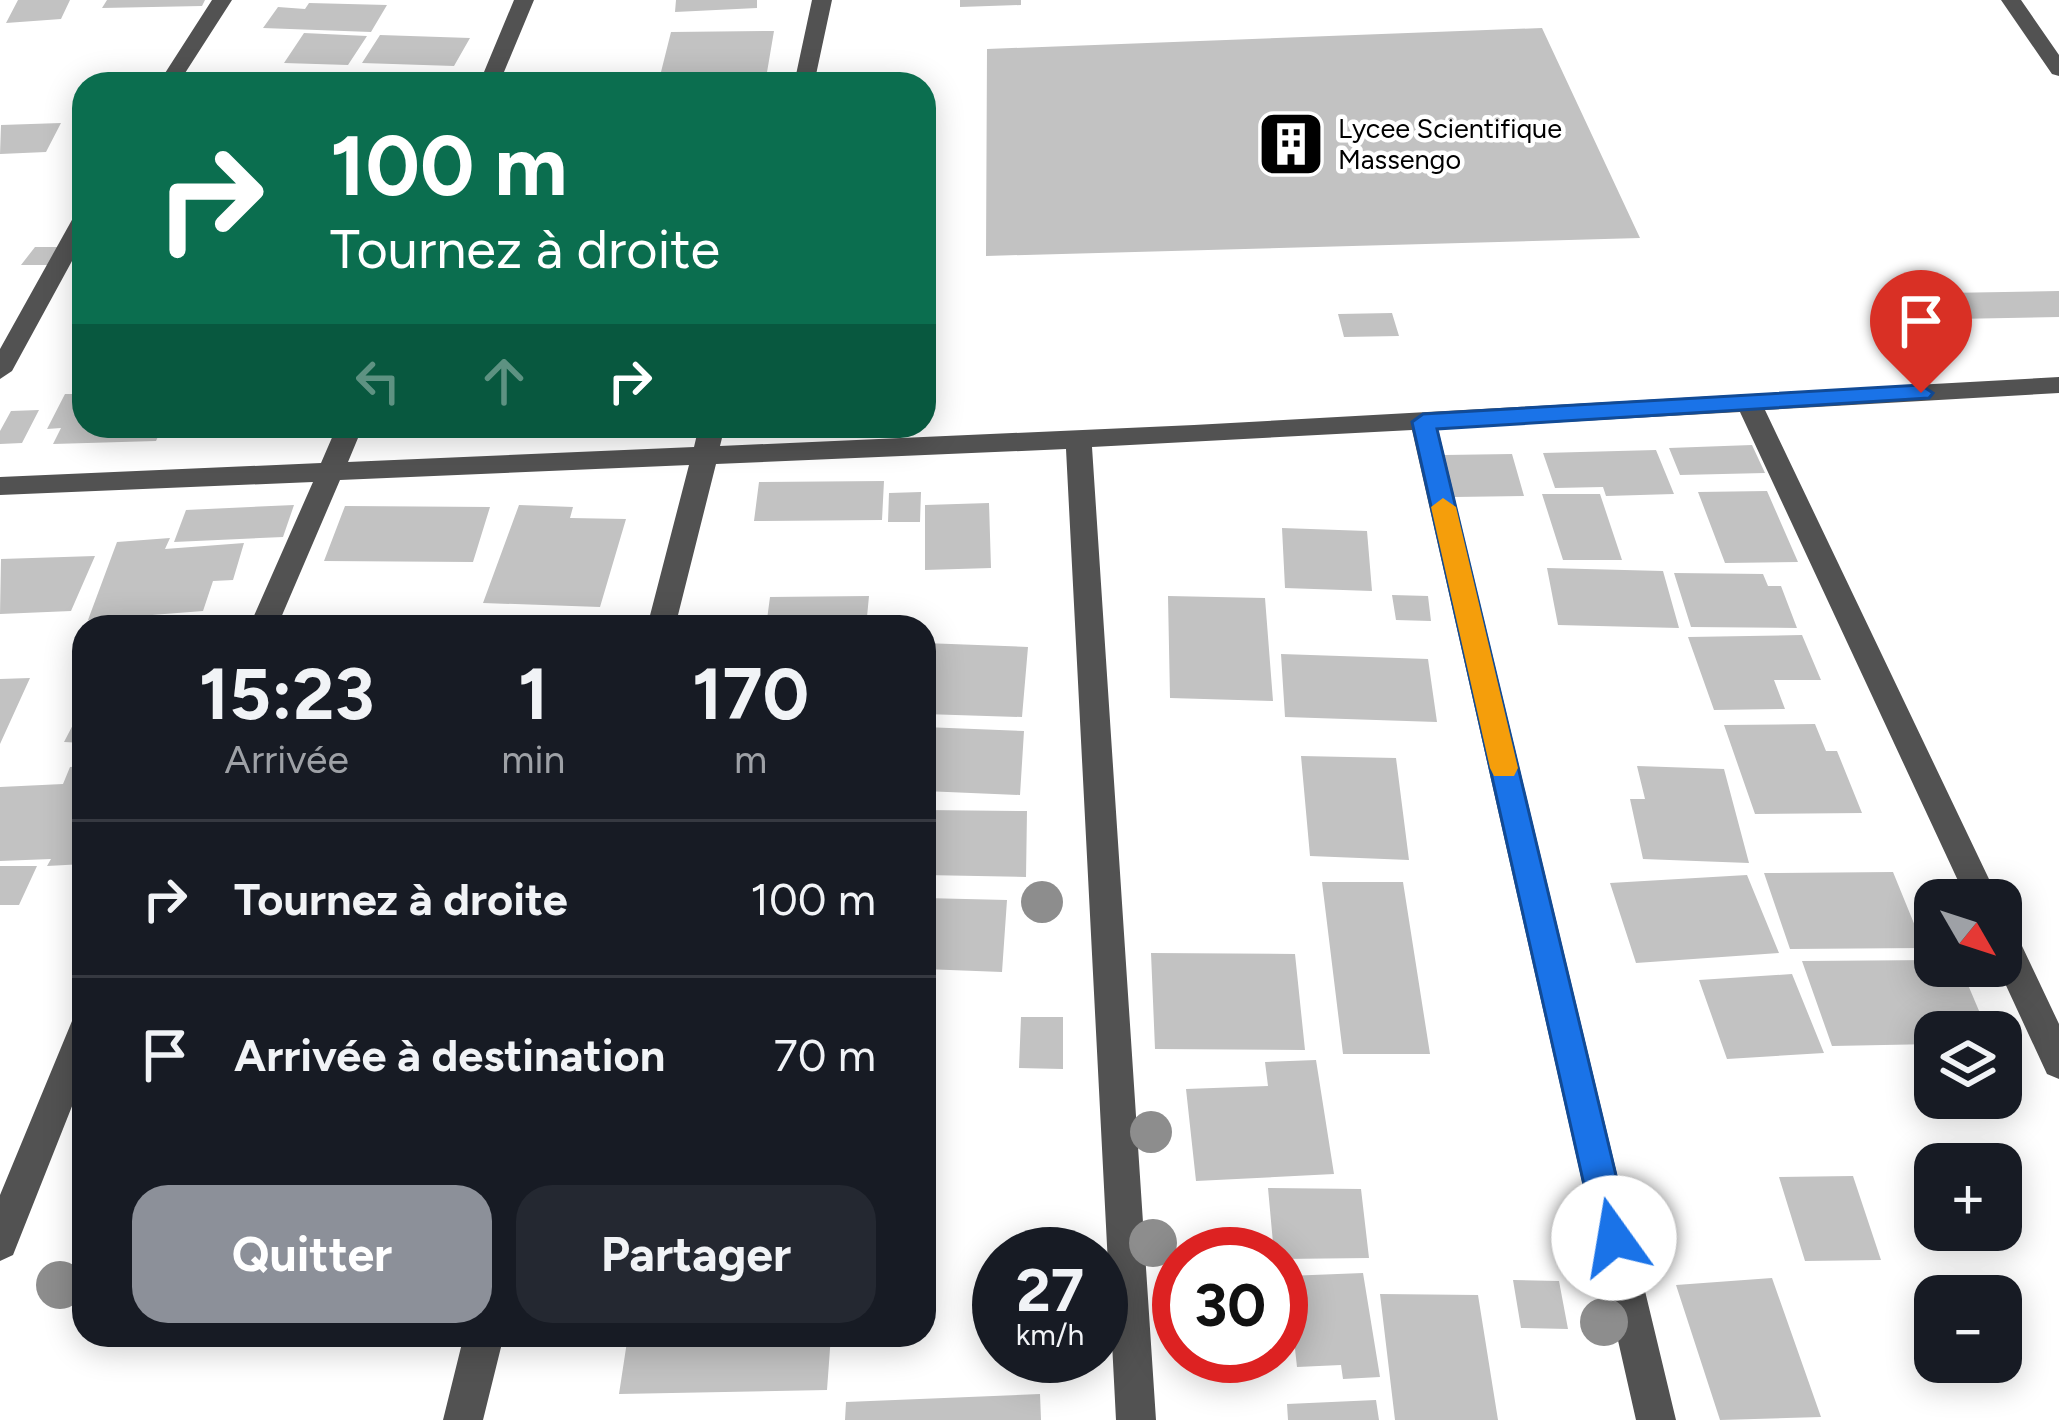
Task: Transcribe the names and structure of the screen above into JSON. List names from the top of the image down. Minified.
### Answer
{"places":{"building":["Lycee Scientifique Massengo"]},"north":"bottom right","page":{"turn":["100 m","Tournez à droite"],"eta":["15:23","Arrivée","1","min","170","m"],"list":[{"name":"Tournez à droite","value":"100 m"},{"name":"Arrivée à destination","value":"70 m"}],"map_buttons":["+","−"],"buttons":["Quitter","Partager"],"speed":"27 km/h","limit":"30"}}
